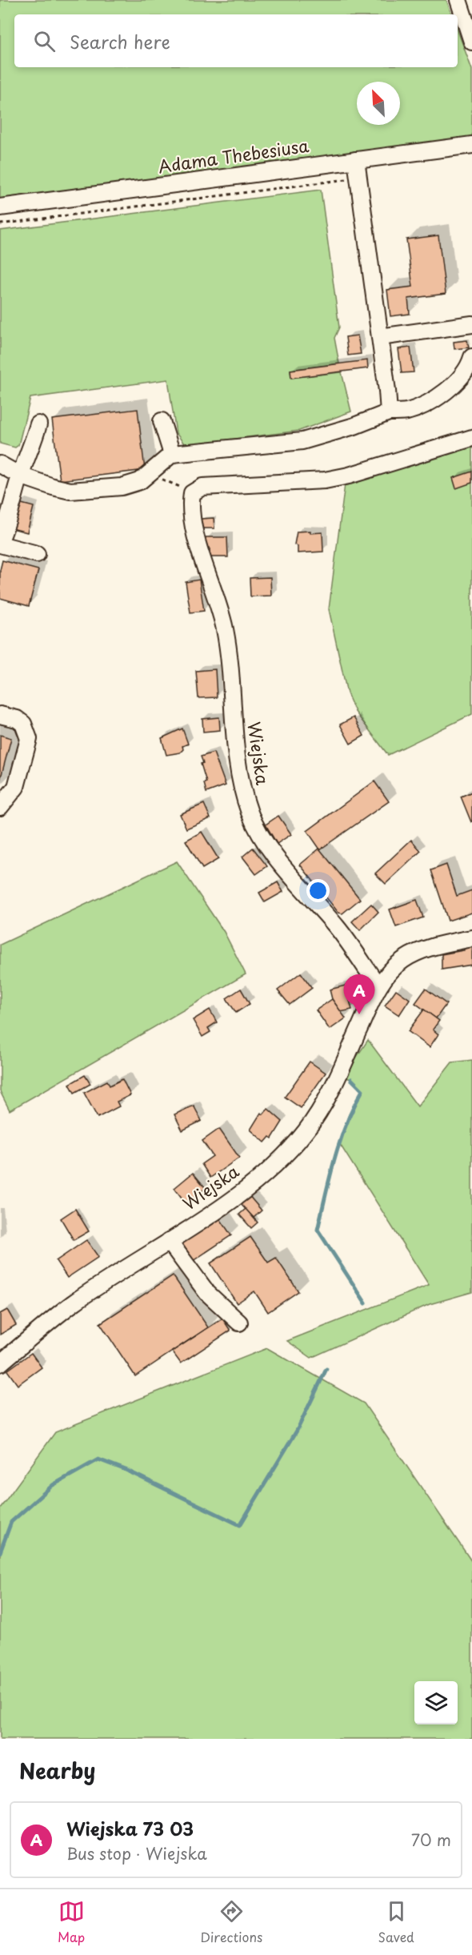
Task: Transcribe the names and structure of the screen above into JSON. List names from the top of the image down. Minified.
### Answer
{"streets":{"street":["Adama Thebesiusa","Wiejska"]},"north":"top left","page":{"search":"Search here","pins":"A","heading":"Nearby","list":[{"mark":"A","name":"Wiejska 73 03","note":"Bus stop · Wiejska","value":"70 m"}],"nav":["Map","Directions","Saved"]}}
